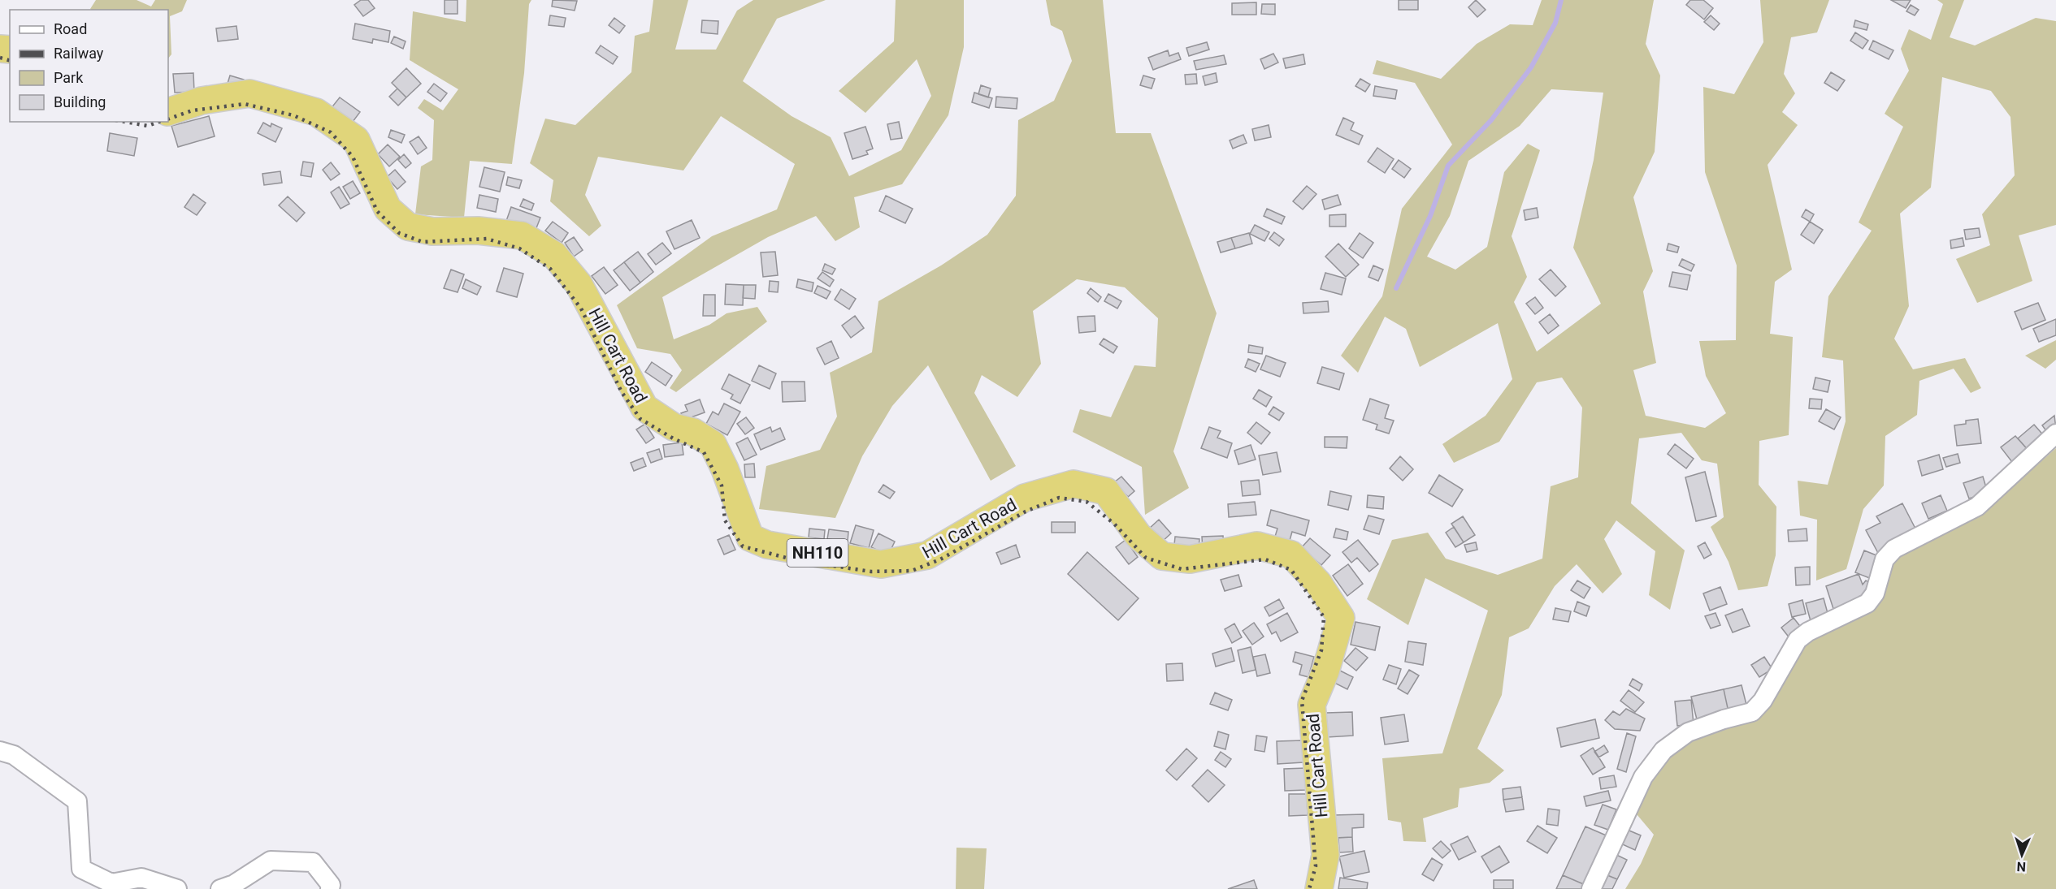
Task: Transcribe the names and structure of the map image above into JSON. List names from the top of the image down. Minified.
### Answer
{"streets":{"highway":["Hill Cart Road","NH110"]},"legend":["Road","Railway","Park","Building"],"north":"bottom"}
